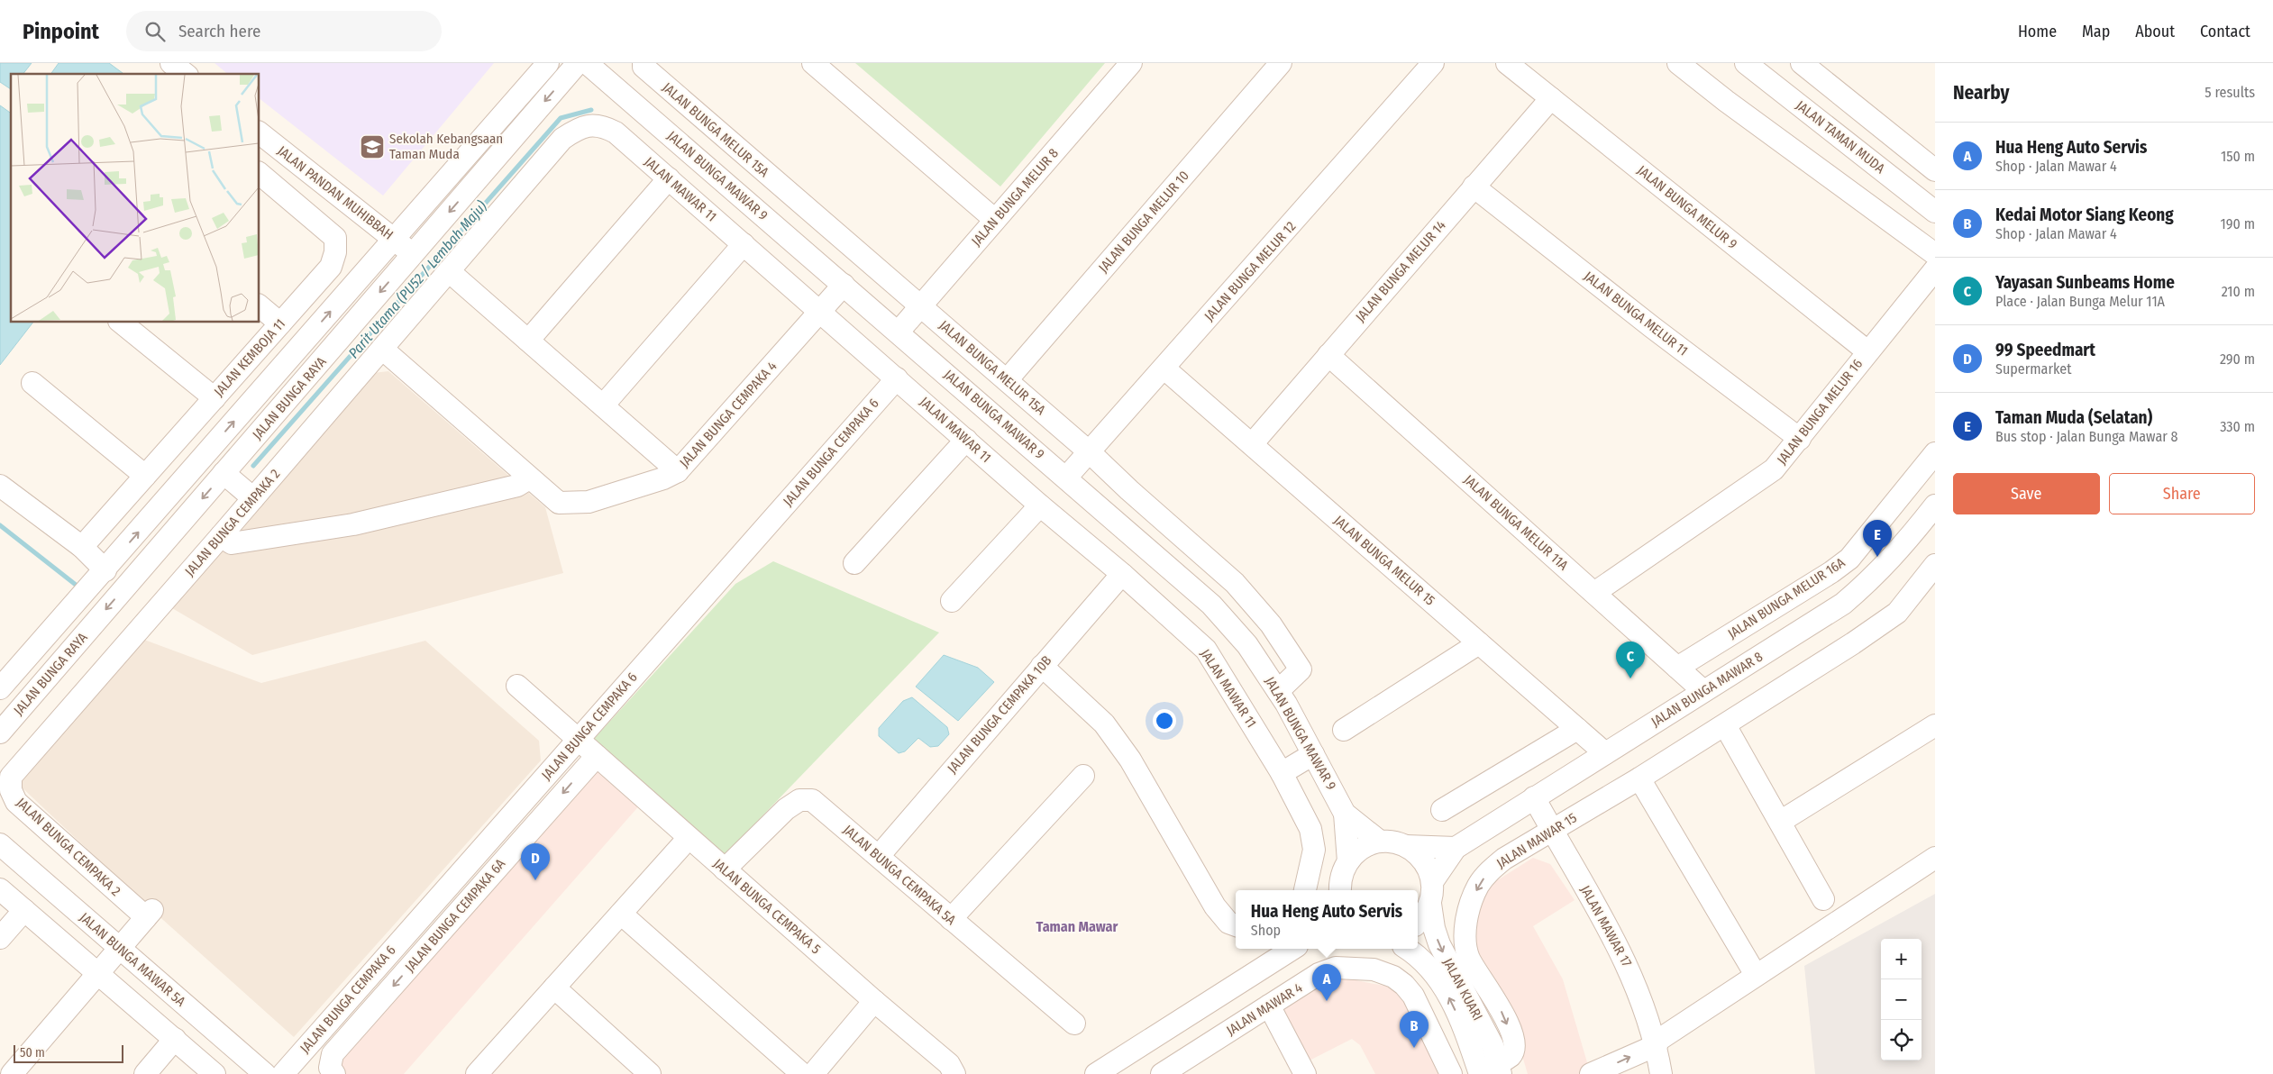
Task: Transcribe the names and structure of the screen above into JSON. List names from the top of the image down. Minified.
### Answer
{"streets":{"street":["JALAN BUNGA MELUR 15A","JALAN TAMAN MUDA","JALAN BUNGA MAWAR 9","JALAN MAWAR 11","JALAN PANDAN MUHIBBAH","JALAN BUNGA MELUR 8","JALAN BUNGA MELUR 9","JALAN BUNGA MELUR 10","JALAN BUNGA MELUR 12","JALAN BUNGA MELUR 14","JALAN BUNGA MELUR 11","JALAN KEMBOJA 11","JALAN BUNGA RAYA","JALAN BUNGA MELUR 16","JALAN BUNGA CEMPAKA 4","JALAN BUNGA CEMPAKA 6","JALAN BUNGA CEMPAKA 2","JALAN BUNGA MELUR 11A","JALAN BUNGA MELUR 15","JALAN BUNGA MELUR 16A","JALAN BUNGA MAWAR 8","JALAN BUNGA CEMPAKA 10B","JALAN MAWAR 15","JALAN BUNGA CEMPAKA 5A","JALAN BUNGA CEMPAKA 5","JALAN BUNGA CEMPAKA 6A","JALAN MAWAR 17","JALAN BUNGA MAWAR 5A","JALAN KUARI","JALAN MAWAR 4"]},"crossings":[["JALAN BUNGA MELUR 15A","JALAN BUNGA MAWAR 9"],["JALAN BUNGA MELUR 15A","JALAN BUNGA MELUR 8"],["JALAN BUNGA MELUR 15A","JALAN BUNGA MELUR 10"],["JALAN BUNGA MELUR 15A","JALAN BUNGA MELUR 12"],["JALAN BUNGA MAWAR 9","JALAN BUNGA MELUR 8"],["JALAN BUNGA MAWAR 9","JALAN BUNGA MELUR 12"],["JALAN BUNGA MAWAR 9","JALAN BUNGA CEMPAKA 4"],["JALAN MAWAR 11","JALAN BUNGA CEMPAKA 4"],["JALAN MAWAR 11","JALAN BUNGA CEMPAKA 6"],["JALAN MAWAR 11","JALAN BUNGA CEMPAKA 2"],["JALAN MAWAR 11","JALAN BUNGA CEMPAKA 10B"],["JALAN PANDAN MUHIBBAH","JALAN BUNGA RAYA"],["JALAN BUNGA MELUR 9","JALAN BUNGA MELUR 14"],["JALAN BUNGA MELUR 9","JALAN BUNGA MELUR 16"],["JALAN BUNGA MELUR 12","JALAN BUNGA MELUR 15"],["JALAN BUNGA MELUR 14","JALAN BUNGA MELUR 11"],["JALAN BUNGA MELUR 14","JALAN BUNGA MELUR 11A"],["JALAN BUNGA MELUR 14","JALAN BUNGA MELUR 15"],["JALAN BUNGA MELUR 11","JALAN BUNGA MELUR 16"],["JALAN KEMBOJA 11","JALAN BUNGA RAYA"],["JALAN BUNGA MELUR 16","JALAN BUNGA MELUR 11A"],["JALAN BUNGA CEMPAKA 6","JALAN BUNGA CEMPAKA 5"],["JALAN BUNGA CEMPAKA 2","JALAN BUNGA MAWAR 5A"],["JALAN BUNGA MELUR 11A","JALAN BUNGA MELUR 16A"],["JALAN BUNGA MELUR 11A","JALAN BUNGA MAWAR 8"],["JALAN BUNGA MELUR 15","JALAN BUNGA MAWAR 8"],["JALAN BUNGA MAWAR 8","JALAN MAWAR 17"],["JALAN BUNGA MAWAR 8","JALAN KUARI"],["JALAN BUNGA CEMPAKA 10B","JALAN BUNGA CEMPAKA 5A"],["JALAN MAWAR 15","JALAN MAWAR 17"],["JALAN MAWAR 15","JALAN KUARI"],["JALAN BUNGA CEMPAKA 5A","JALAN BUNGA CEMPAKA 5"],["JALAN BUNGA CEMPAKA 5","JALAN BUNGA CEMPAKA 6A"]],"districts":["Taman Mawar"],"water":["Parit Utama (PU52 / Lembah Maju)"],"places":{"school or university":["Sekolah Kebangsaan Taman Muda"]},"scale_bar":"50 m","page":{"header":"Pinpoint","search":"Search here","nav":["Home","Map","About","Contact"],"heading":["Nearby","5 results"],"list":[{"mark":"A","name":"Hua Heng Auto Servis","note":"Shop · Jalan Mawar 4","value":"150 m"},{"mark":"B","name":"Kedai Motor Siang Keong","note":"Shop · Jalan Mawar 4","value":"190 m"},{"mark":"C","name":"Yayasan Sunbeams Home","note":"Place · Jalan Bunga Melur 11A","value":"210 m"},{"mark":"D","name":"99 Speedmart","note":"Supermarket","value":"290 m"},{"mark":"E","name":"Taman Muda (Selatan)","note":"Bus stop · Jalan Bunga Mawar 8","value":"330 m"}],"buttons":["Save","Share"],"pins":["E","C","D","A","B"],"popup":["Hua Heng Auto Servis","Shop"],"map_buttons":["+","−"],"scale":"50 m"}}
